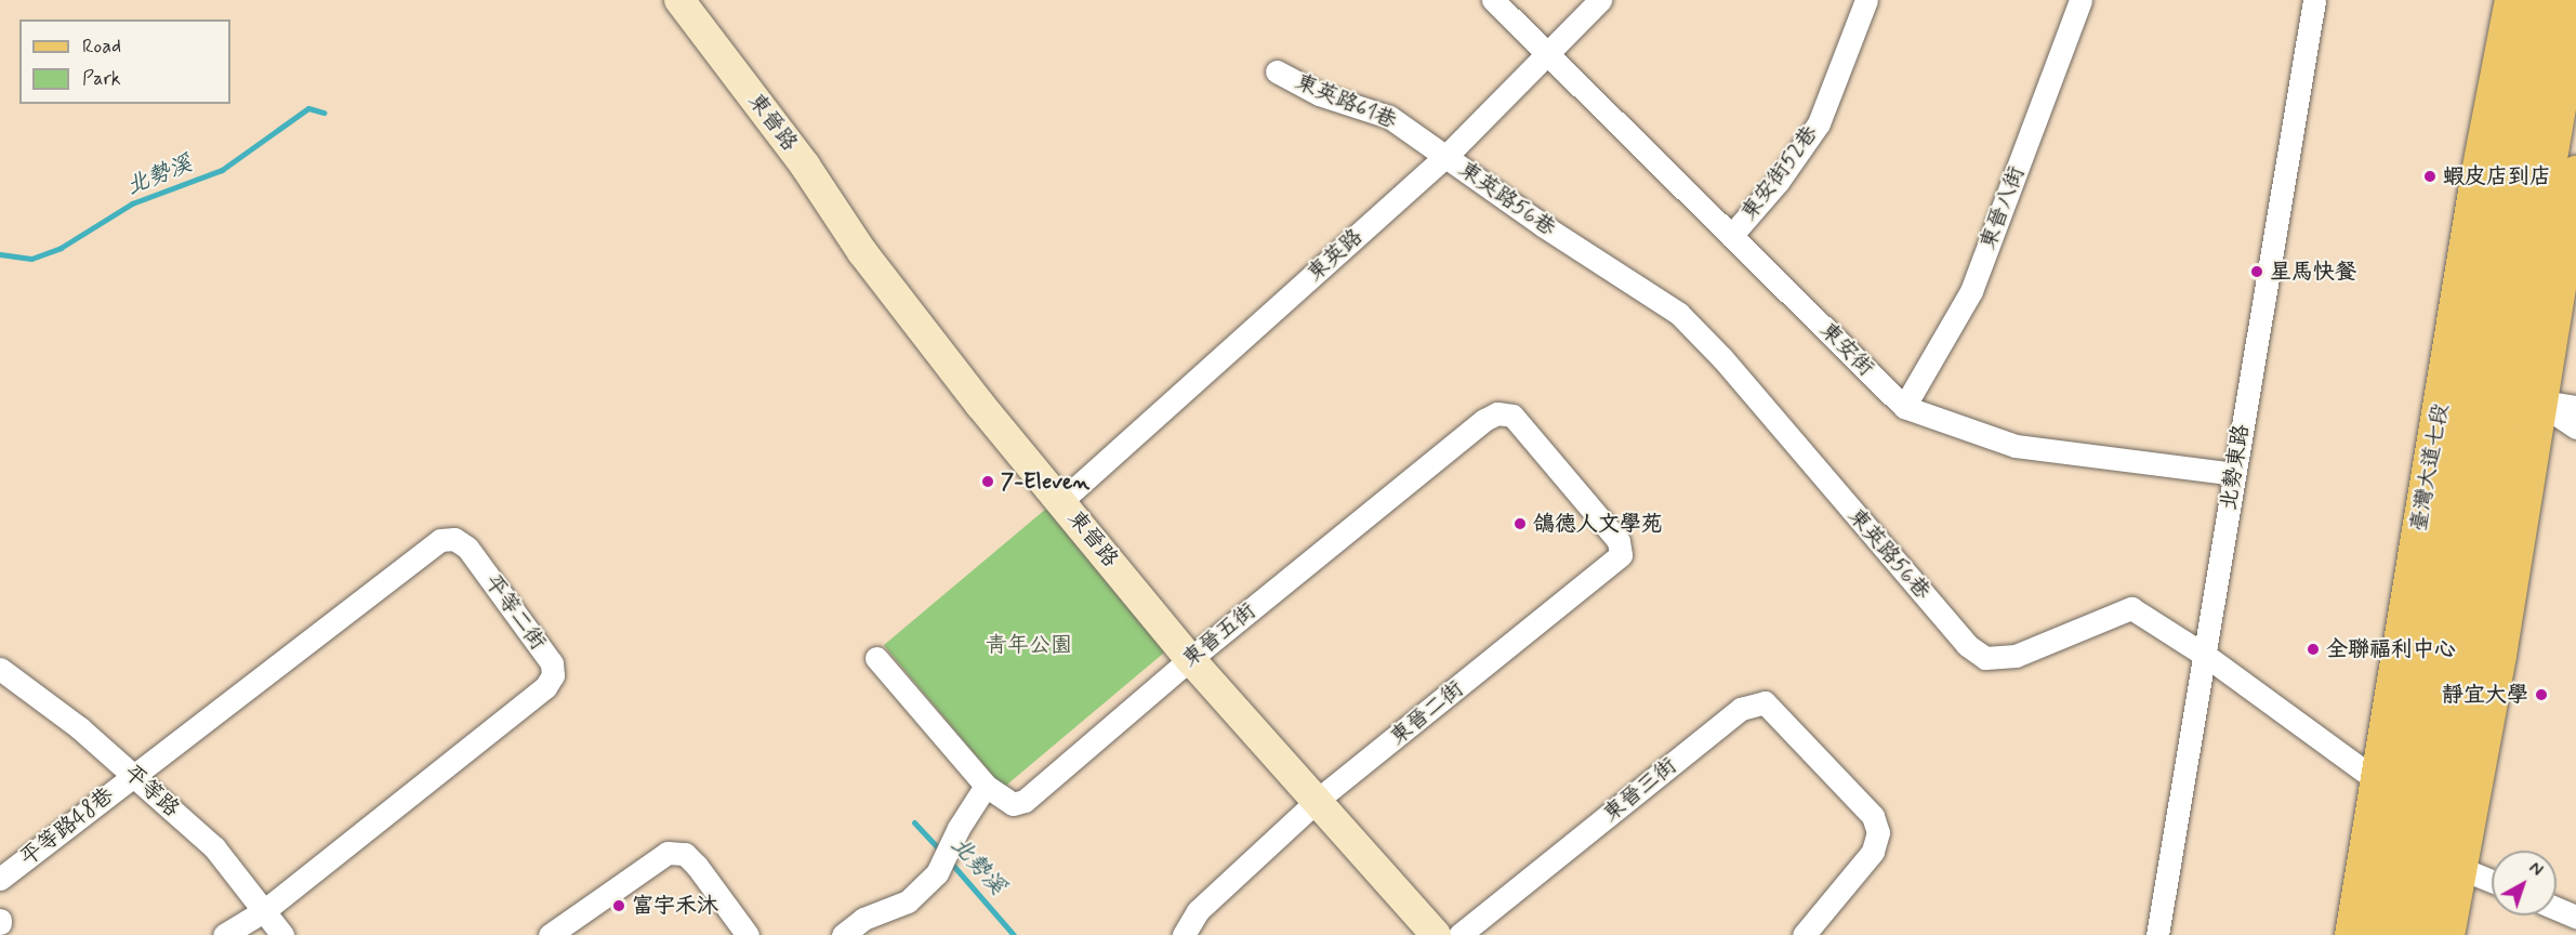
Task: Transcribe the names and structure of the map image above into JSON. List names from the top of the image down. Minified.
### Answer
{"streets":{"main road":["臺灣大道七段"],"street":["東英路61巷","東晉路","東安街52巷","東英路56巷","東晉八街","東英路","東安街","北勢東路","平等二街","東晉五街","東晉二街","東晉三街","平等路","平等路48巷"]},"crossings":[["東英路61巷","東英路56巷"],["東英路61巷","東英路"],["東晉路","東英路"],["東晉路","東晉五街"],["東晉路","東晉二街"],["東安街52巷","東安街"],["東英路56巷","東英路"],["東英路56巷","北勢東路"],["東英路56巷","臺灣大道七段"],["東晉八街","東安街"],["東英路","東安街"],["東安街","北勢東路"],["平等二街","平等路"],["平等二街","平等路48巷"],["東晉五街","東晉二街"],["平等路","平等路48巷"]],"water":["北勢溪"],"parks":["青年公園"],"places":["蝦皮店到店","星馬快餐","7-Eleven","鴿德人文學苑","全聯福利中心","靜宜大學","富宇禾沐"],"legend":["Road","Park"],"north":"top right"}
